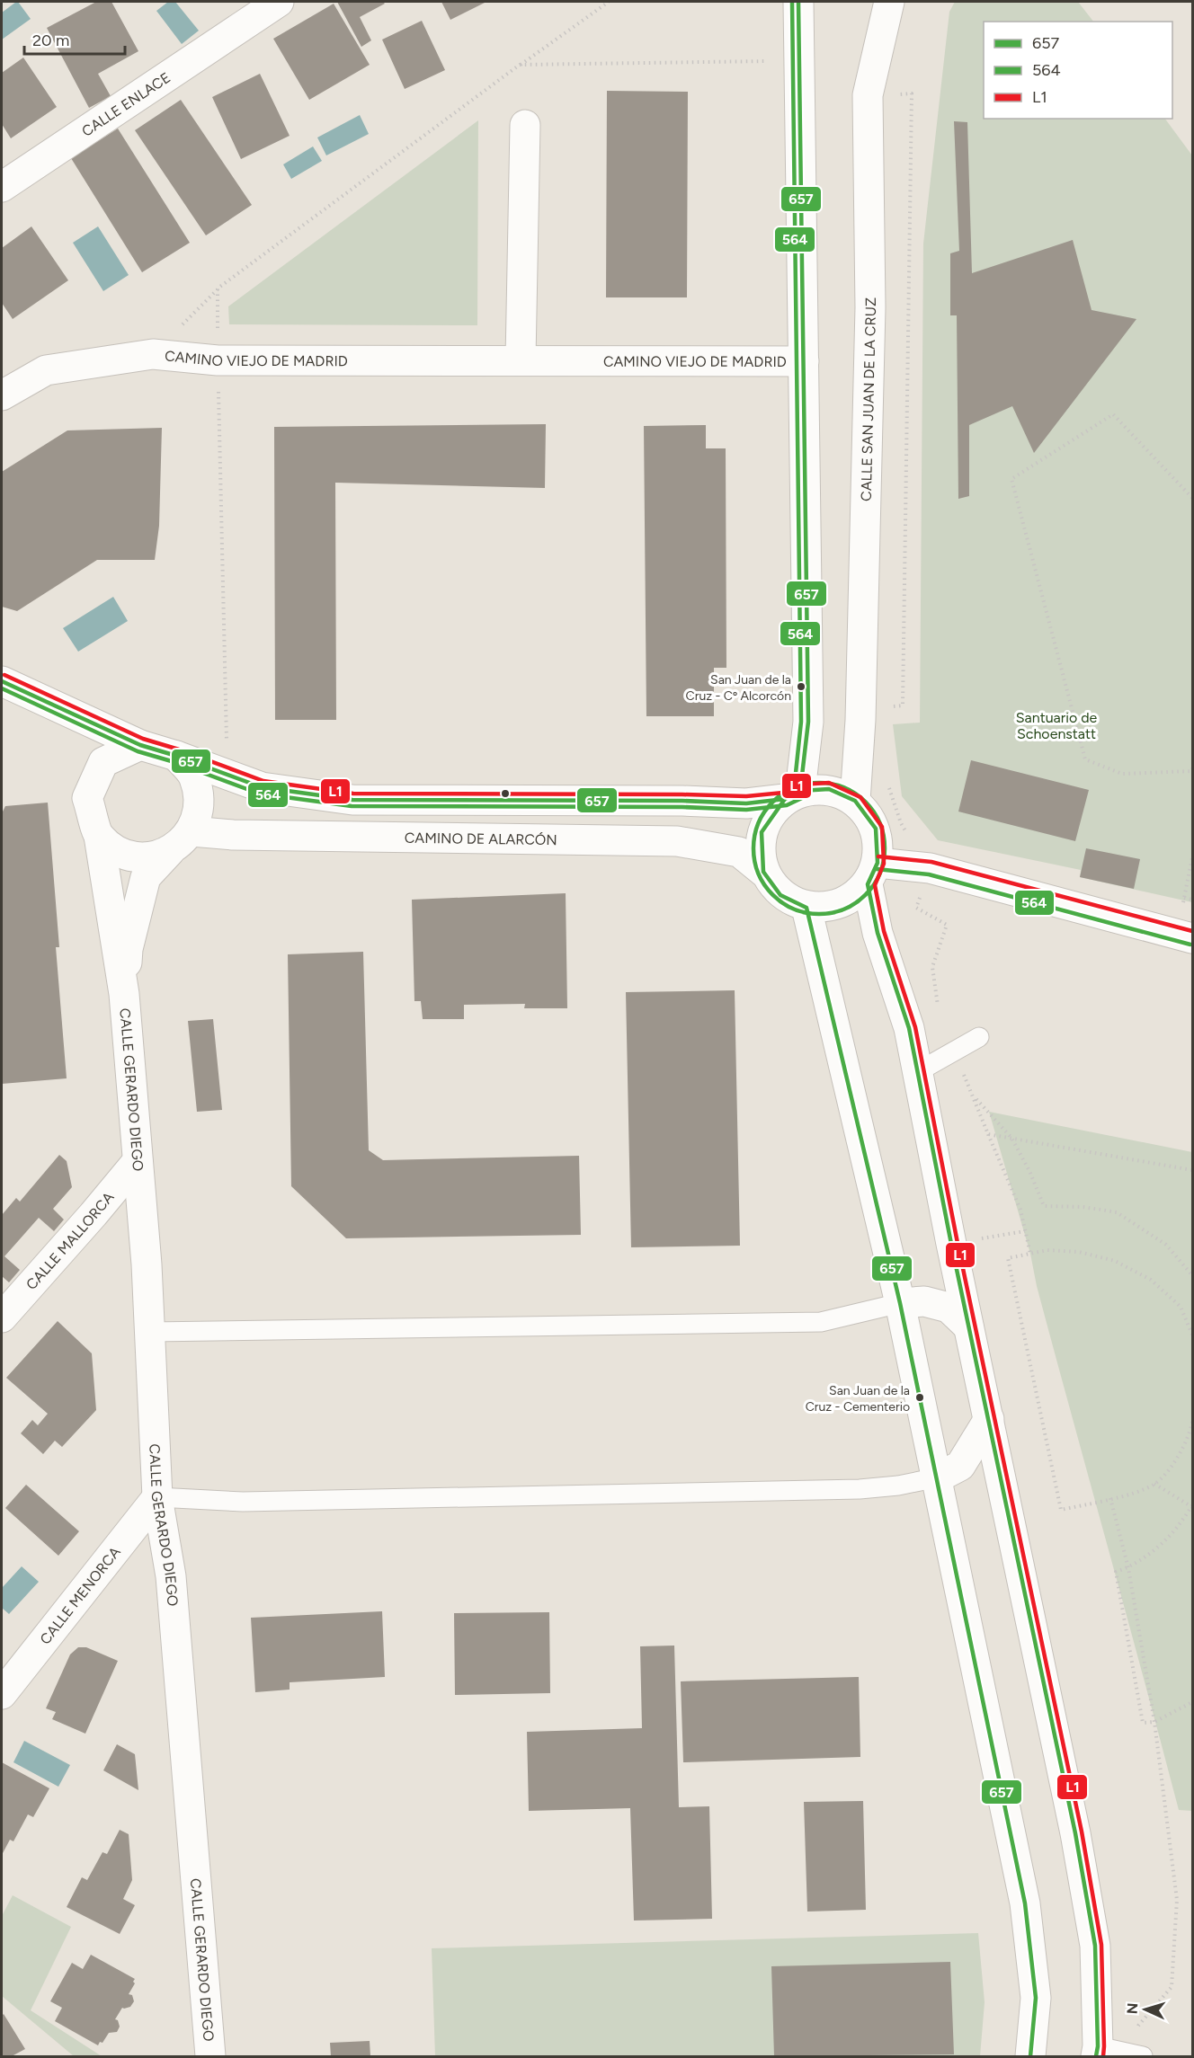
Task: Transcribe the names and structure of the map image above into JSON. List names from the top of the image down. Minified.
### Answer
{"streets":{"street":["CALLE ENLACE","CAMINO VIEJO DE MADRID","CALLE SAN JUAN DE LA CRUZ","CAMINO DE ALARCÓN","CALLE GERARDO DIEGO","CALLE MALLORCA","CALLE MENORCA"]},"crossings":[["CALLE SAN JUAN DE LA CRUZ","CAMINO DE ALARCÓN"],["CAMINO DE ALARCÓN","CALLE GERARDO DIEGO"],["CALLE GERARDO DIEGO","CALLE MALLORCA"],["CALLE GERARDO DIEGO","CALLE MENORCA"]],"parks":["Santuario de Schoenstatt"],"places":["San Juan de la Cruz - Cº Alcorcón","San Juan de la Cruz - Cementerio"],"lines":["transit line 657","transit line 564","transit line L1"],"legend":["657","564","L1"],"scale_bar":"20 m","north":"left"}
